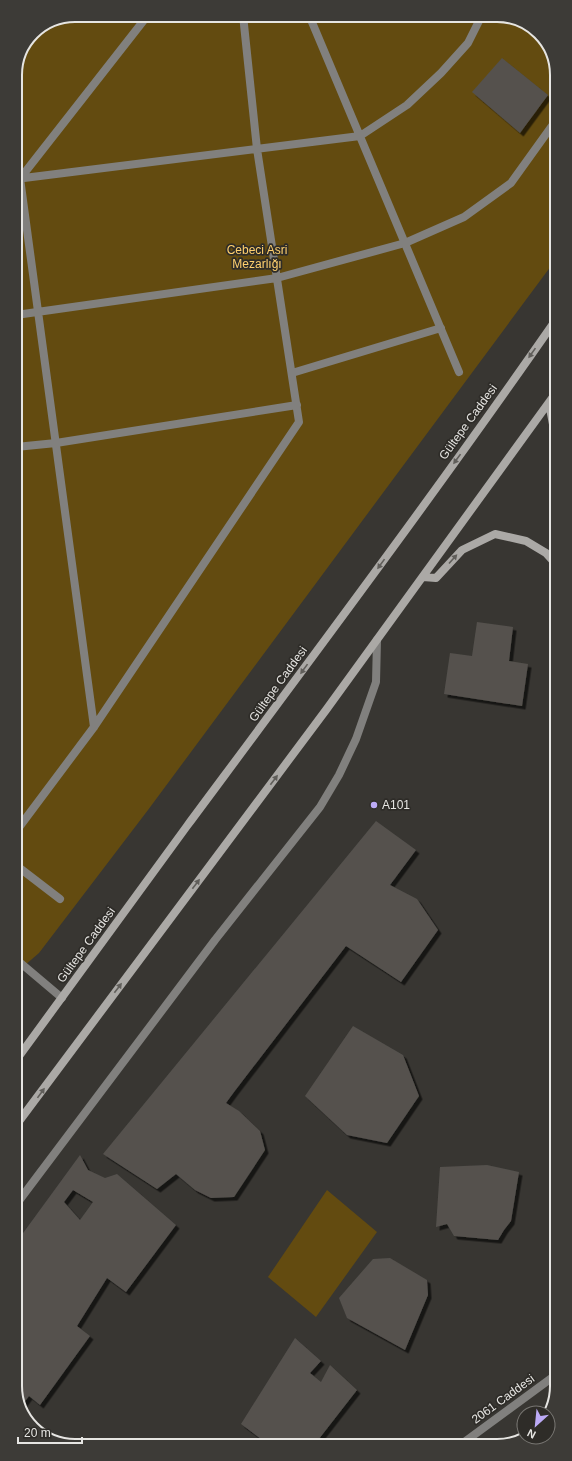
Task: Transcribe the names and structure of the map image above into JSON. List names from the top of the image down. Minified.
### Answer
{"streets":{"main road":["Gültepe Caddesi"],"street":["2061 Caddesi"]},"parks":["Cebeci Asri Mezarlığı"],"places":["A101"],"scale_bar":"20 m","north":"bottom left"}
